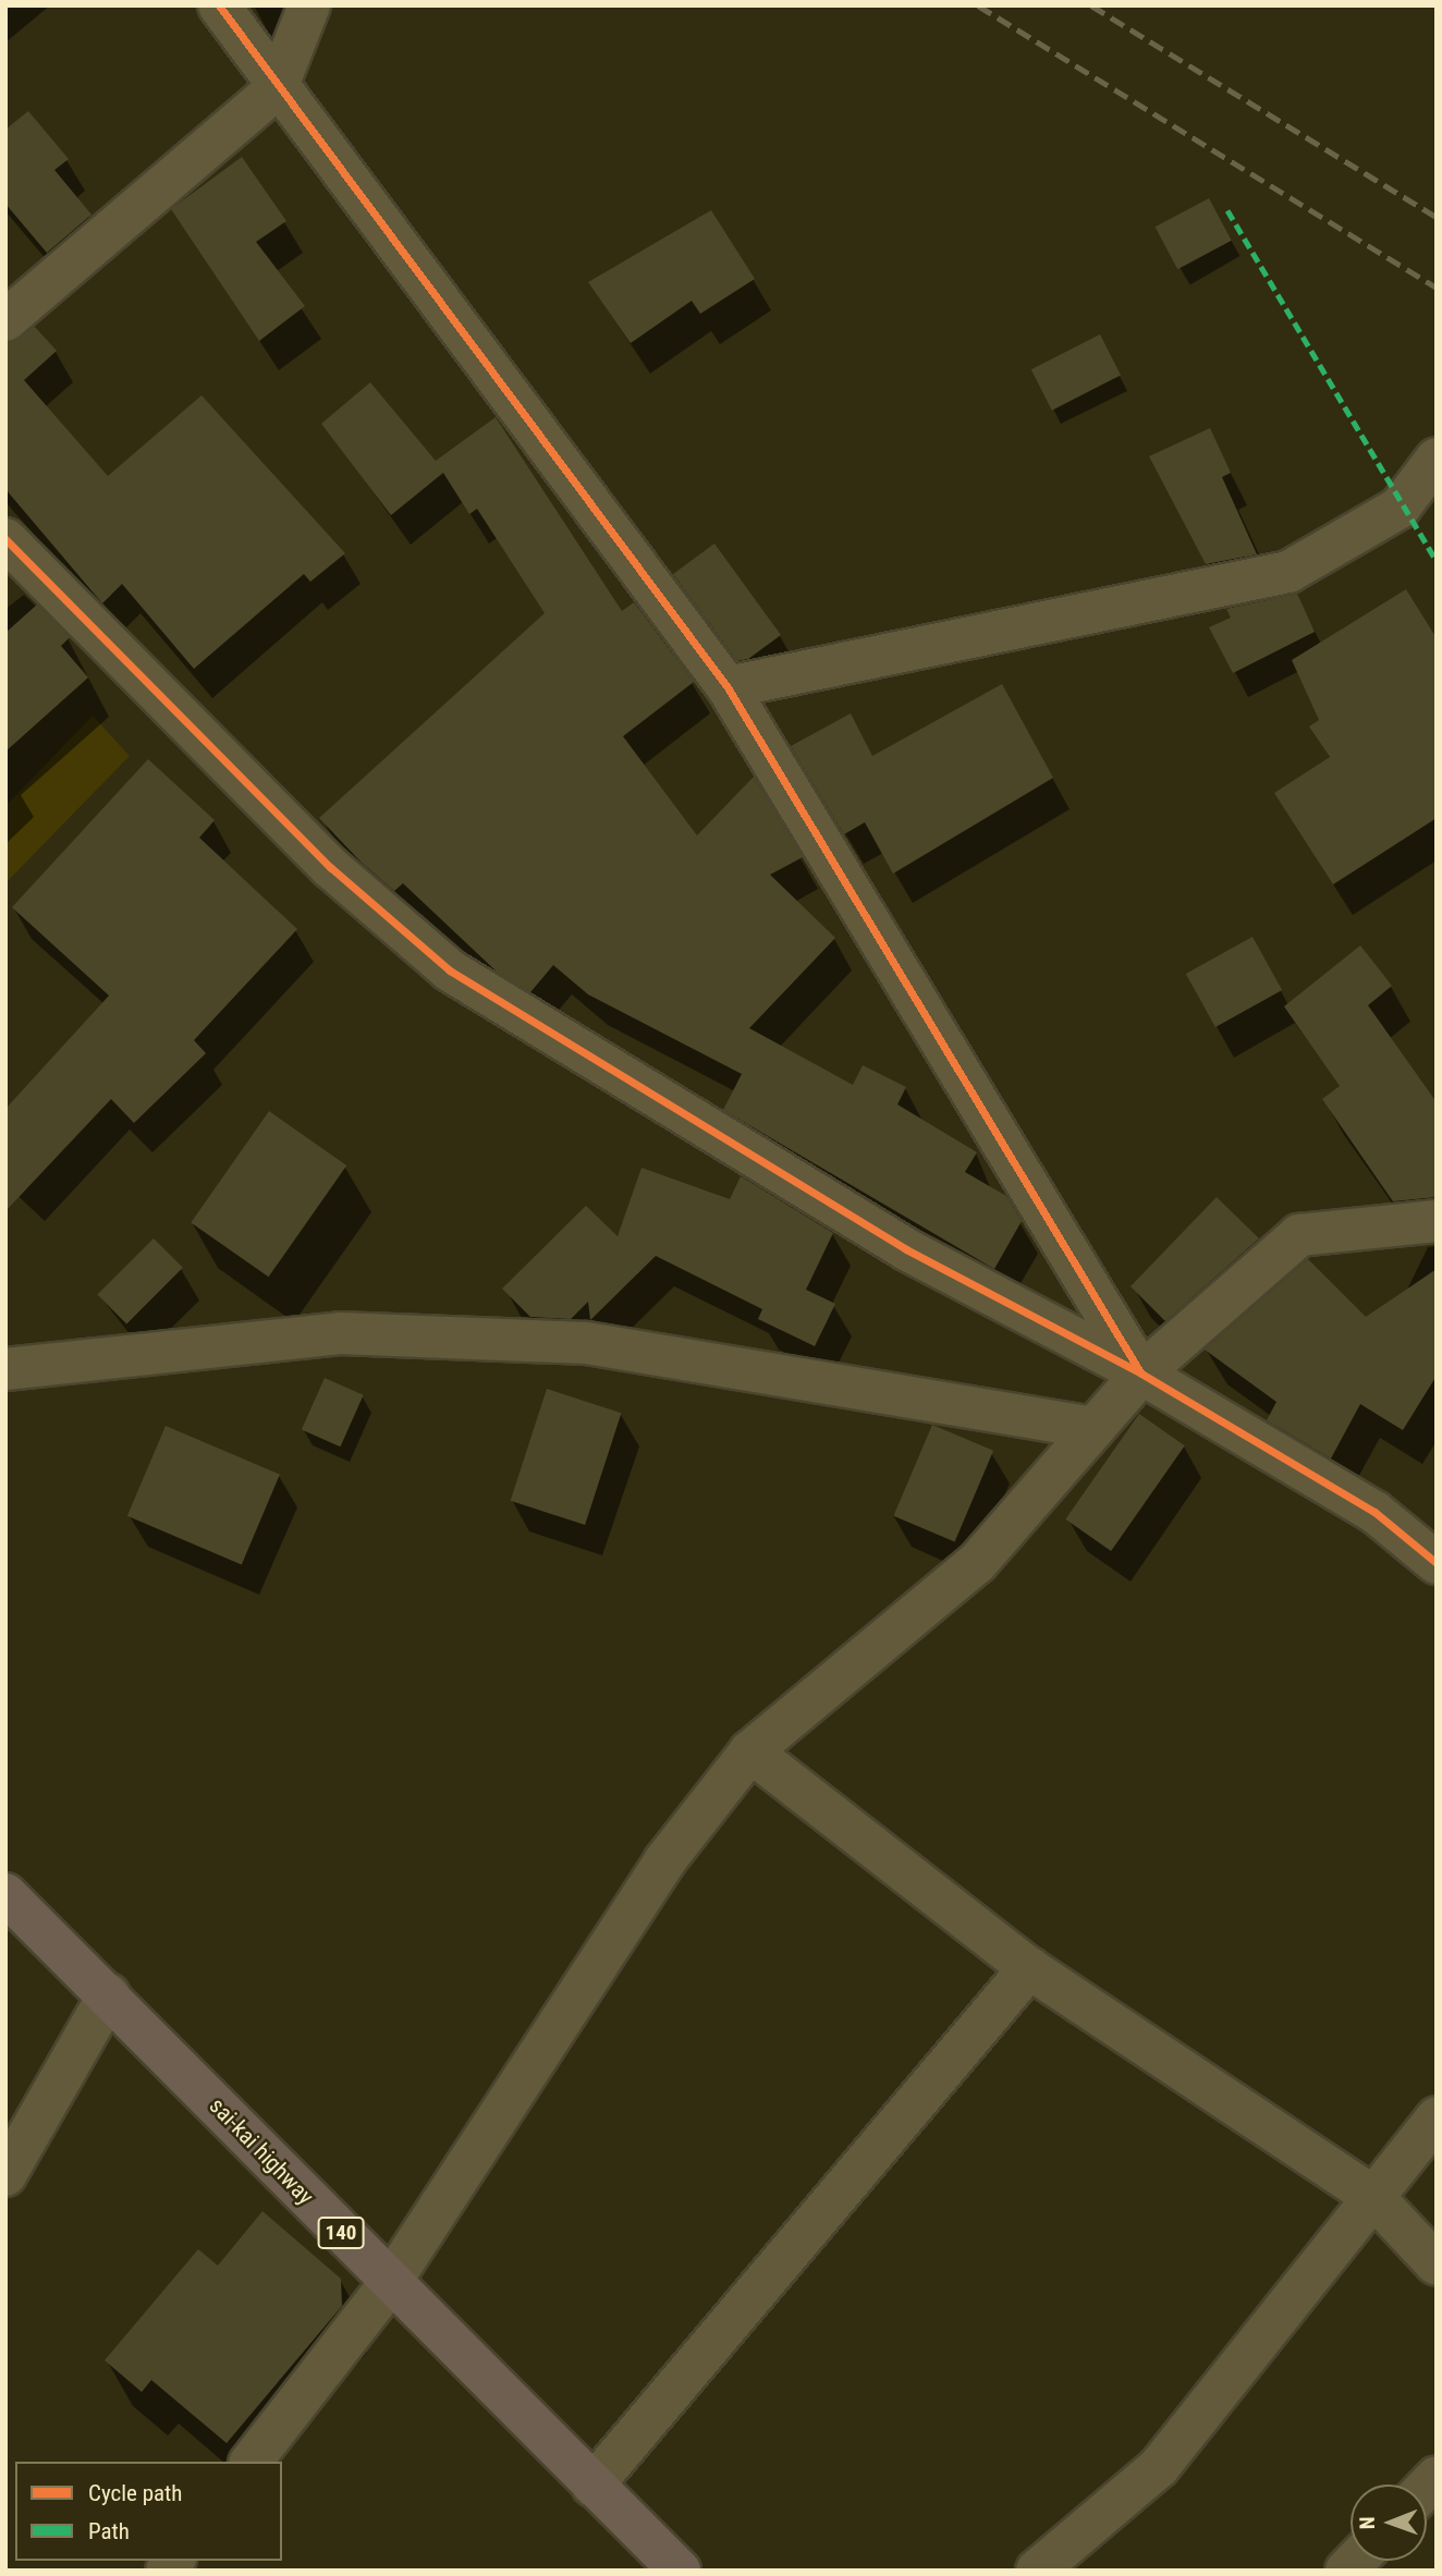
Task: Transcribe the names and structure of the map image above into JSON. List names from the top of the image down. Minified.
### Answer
{"streets":{"highway":["sai-kai highway","140"]},"legend":["Cycle path","Path"],"north":"left"}
